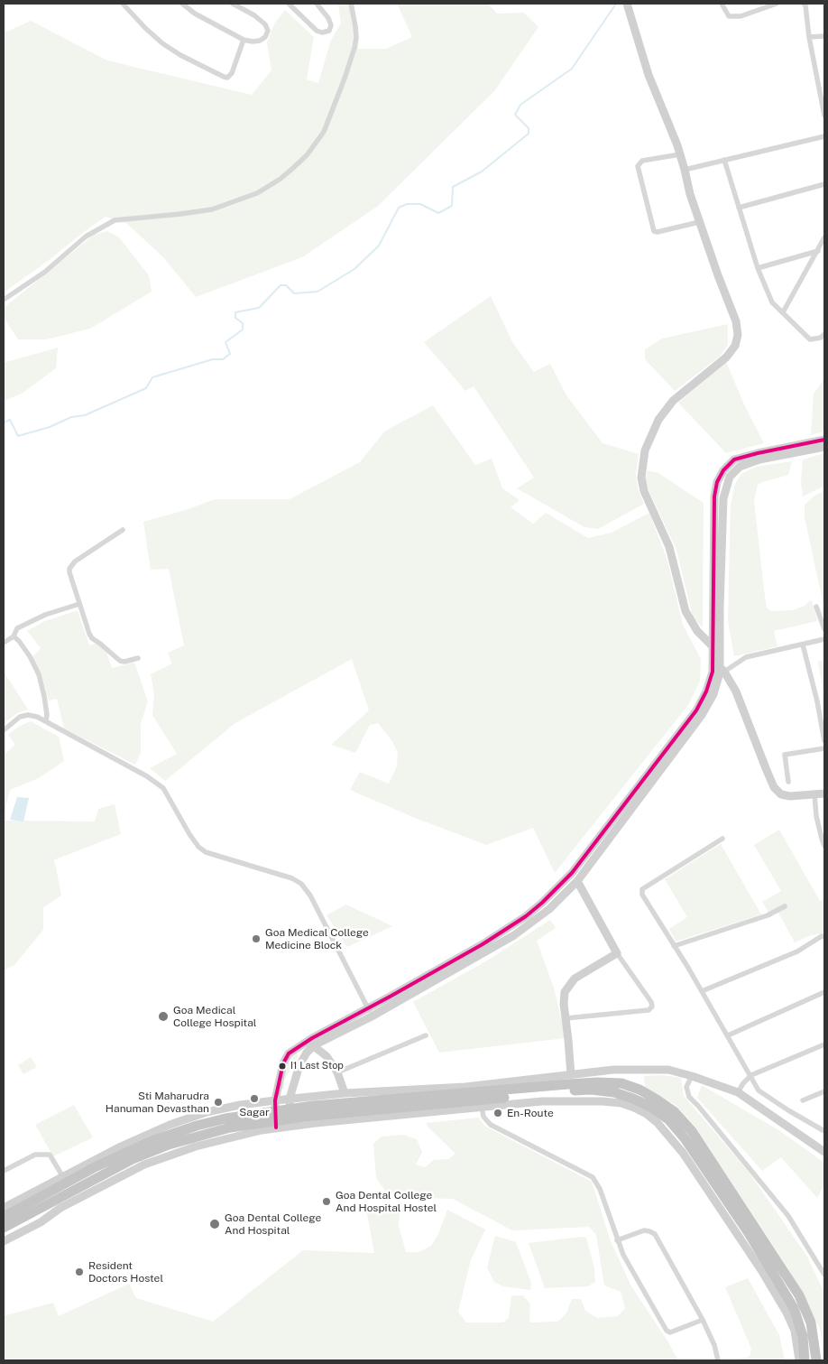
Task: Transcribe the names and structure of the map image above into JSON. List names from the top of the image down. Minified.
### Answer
{"places":["Goa Medical College Medicine Block","Goa Medical College Hospital","I1 Last Stop","Sagar","Sti Maharudra Hanuman Devasthan","En-Route","Goa Dental College And Hospital Hostel","Goa Dental College And Hospital","Resident Doctors Hostel"]}
